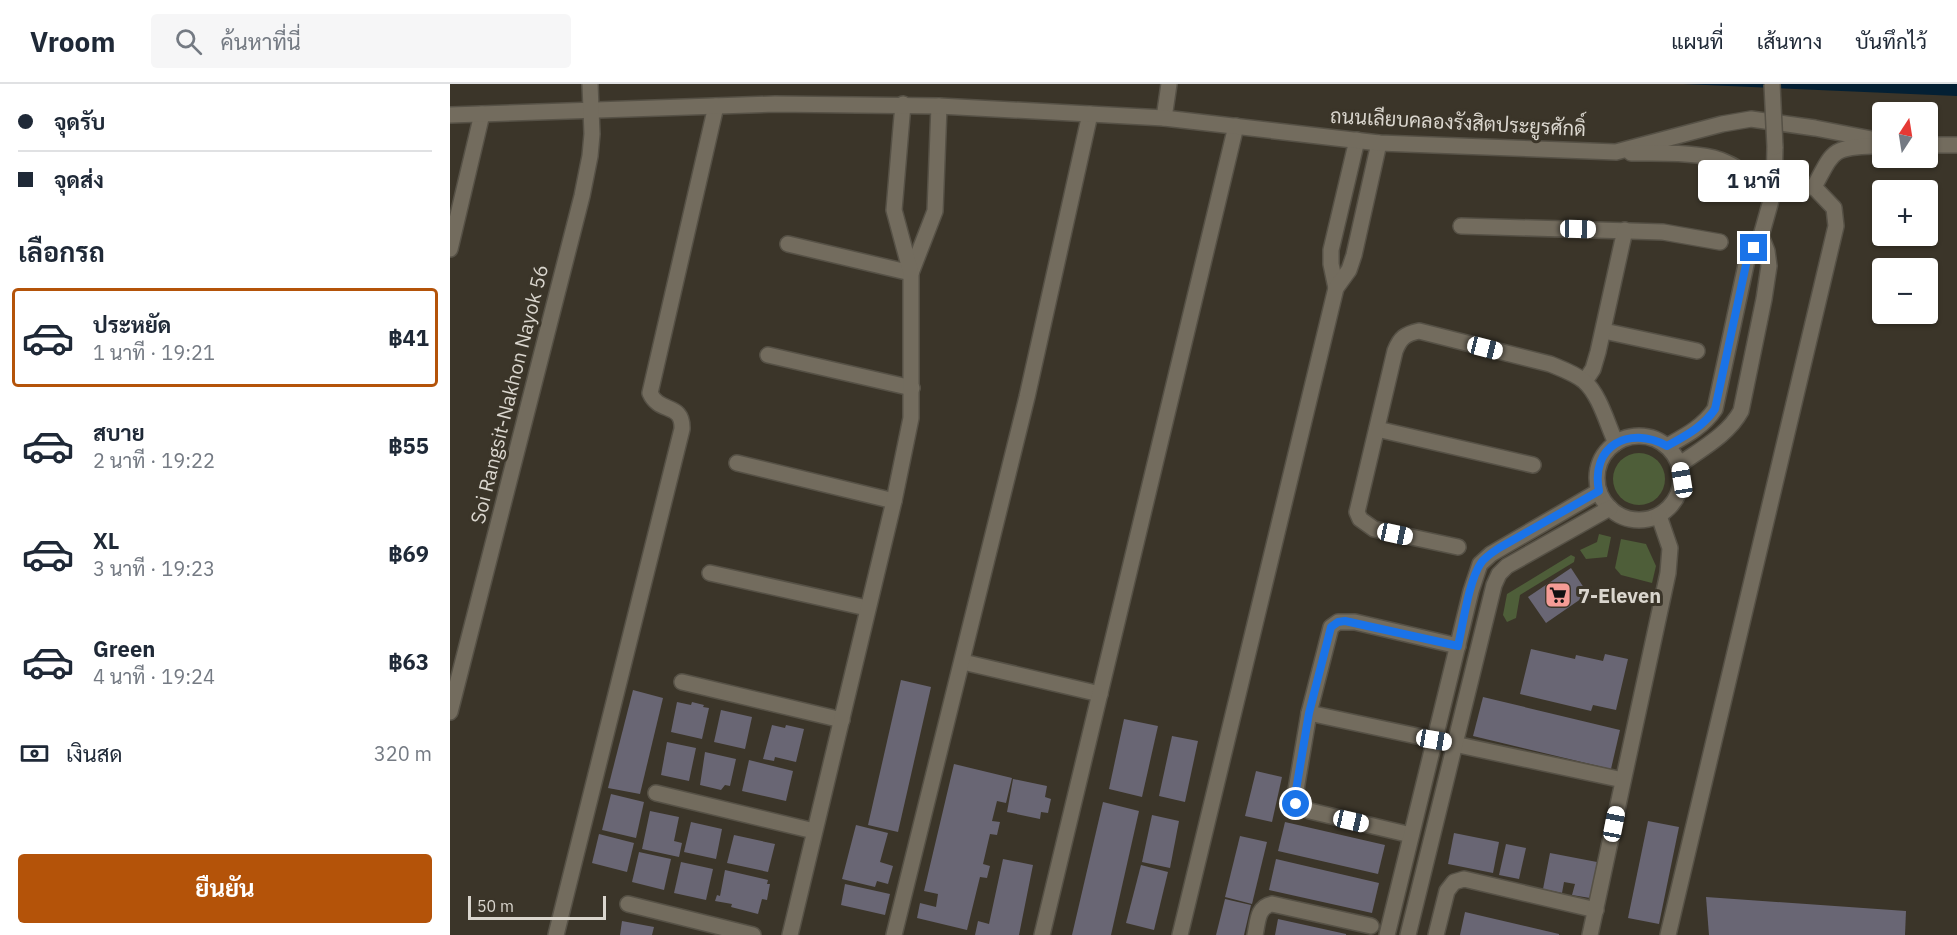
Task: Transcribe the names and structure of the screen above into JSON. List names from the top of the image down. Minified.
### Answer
{"streets":{"street":["ถนนเลียบคลองรังสิตประยูรศักดิ์","Soi Rangsit-Nakhon Nayok 56"]},"crossings":[["ถนนเลียบคลองรังสิตประยูรศักดิ์","Soi Rangsit-Nakhon Nayok 56"]],"places":{"supermarket":["7-Eleven"]},"scale_bar":"50 m","north":"top","page":{"header":"Vroom","search":"ค้นหาที่นี่","nav":["แผนที่","เส้นทาง","บันทึกไว้"],"banner":["จุดรับ","จุดส่ง"],"map_buttons":["+","−"],"bubble":"1 นาที","heading":"เลือกรถ","list":[{"name":"ประหยัด","note":"1 นาที · 19:21","value":"฿41"},{"name":"สบาย","note":"2 นาที · 19:22","value":"฿55"},{"name":"XL","note":"3 นาที · 19:23","value":"฿69"},{"name":"Green","note":"4 นาที · 19:24","value":"฿63"}],"pay":["เงินสด","320 m"],"buttons":"ยืนยัน","scale":"50 m"}}
